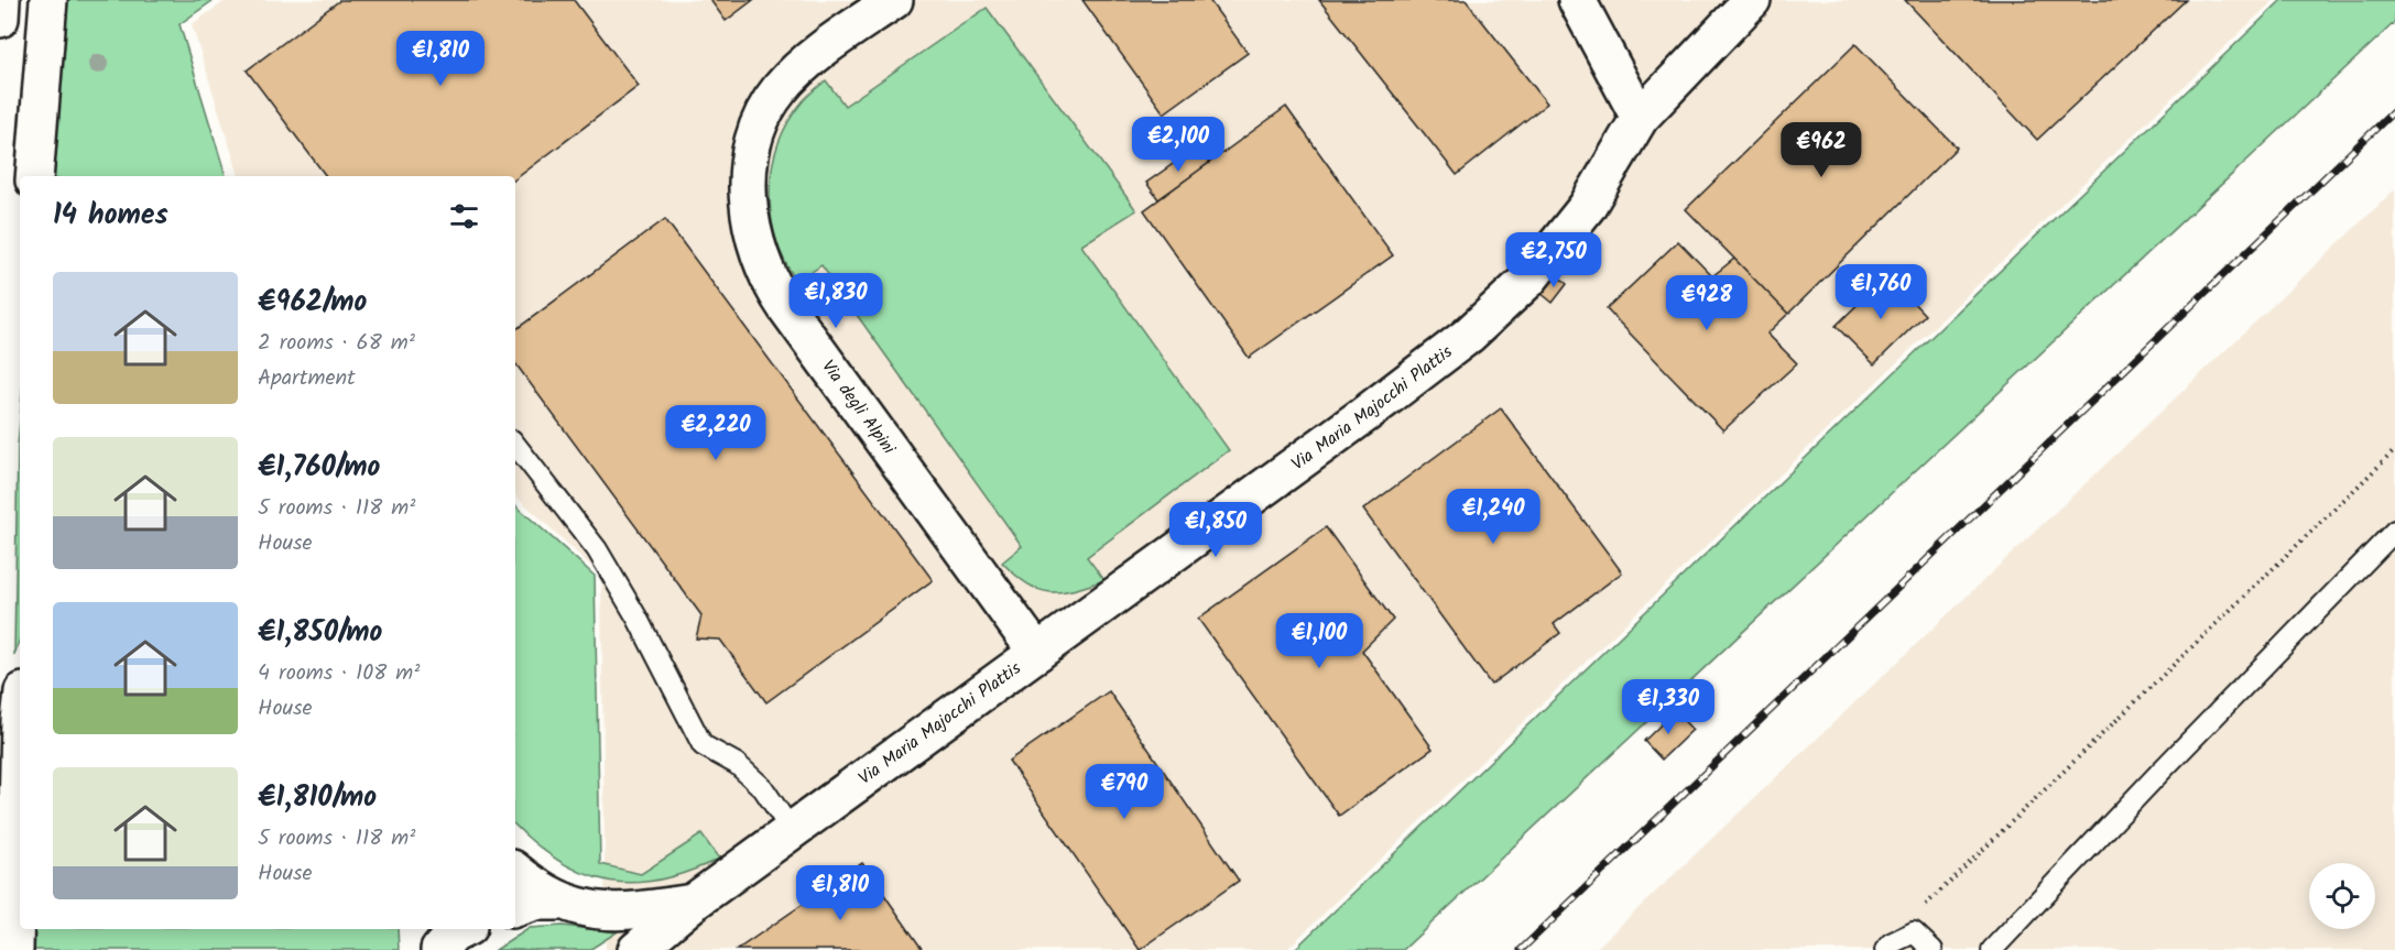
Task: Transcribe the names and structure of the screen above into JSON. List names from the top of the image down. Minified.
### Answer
{"streets":{"street":["Via degli Alpini","Via Maria Majocchi Plattis"]},"crossings":[["Via degli Alpini","Via Maria Majocchi Plattis"]],"page":{"price":["€1,810","€2,100","€962","€2,750","€1,760","€1,830","€928","€2,220","€1,240","€1,850","€1,100","€1,330","€790","€1,810"],"heading":"14 homes","list":[{"name":"€962/mo","note":"2 rooms · 68 m² · Apartment"},{"name":"€1,760/mo","note":"5 rooms · 118 m² · House"},{"name":"€1,850/mo","note":"4 rooms · 108 m² · House"},{"name":"€1,810/mo","note":"5 rooms · 118 m² · House"}]}}
